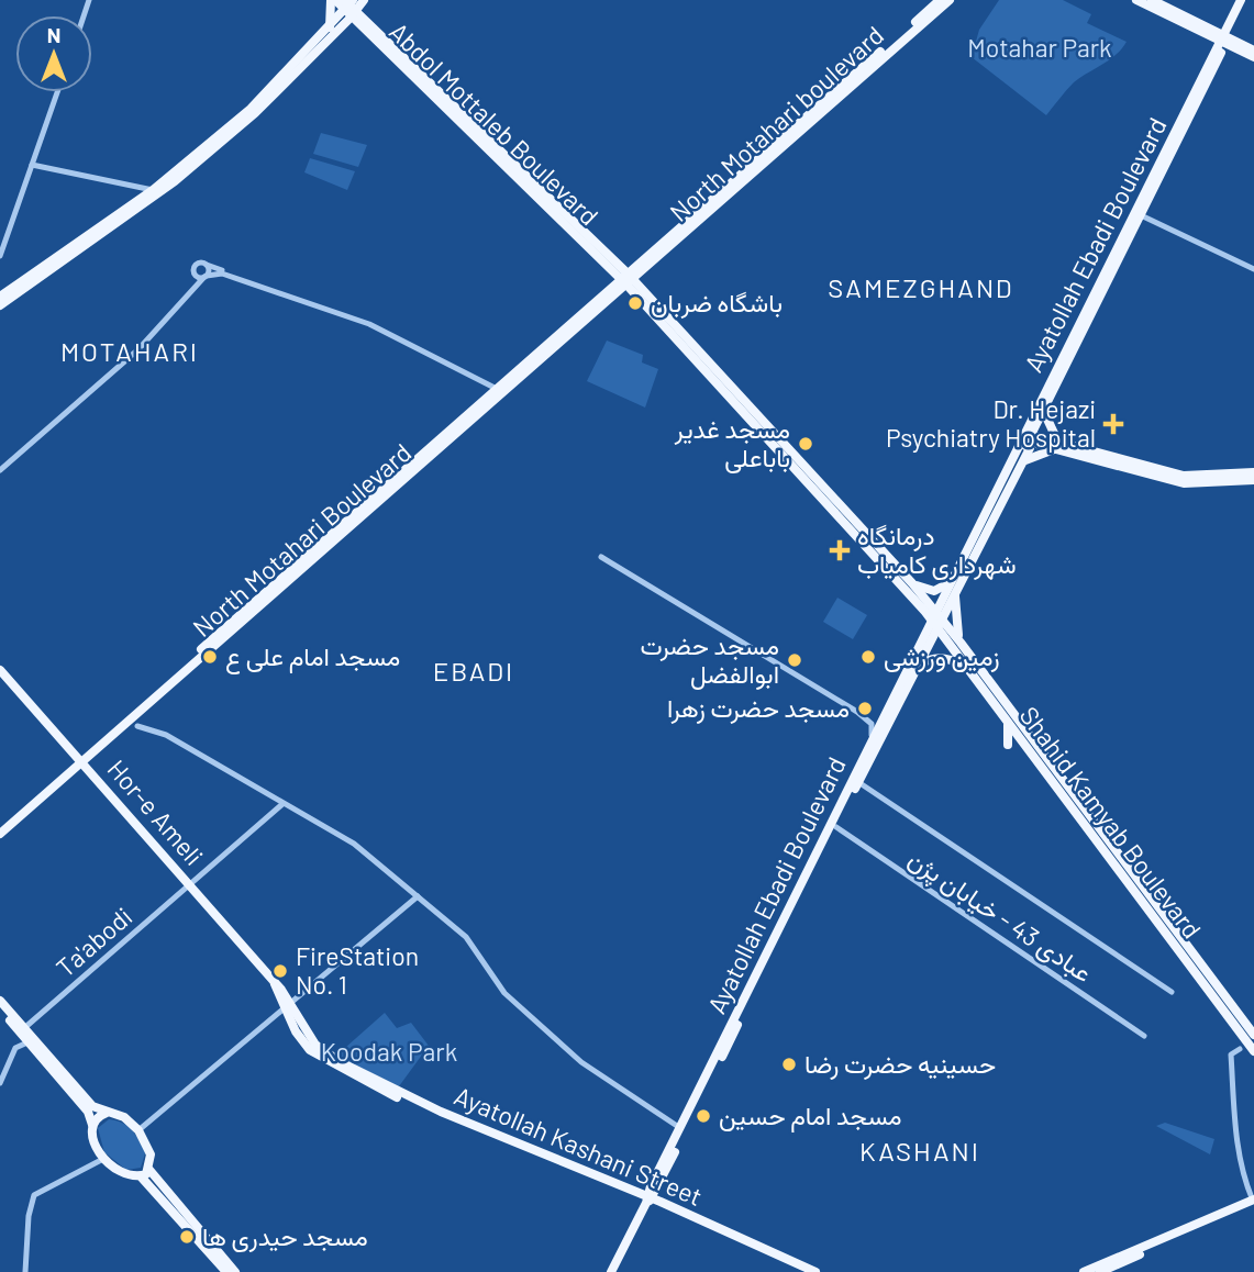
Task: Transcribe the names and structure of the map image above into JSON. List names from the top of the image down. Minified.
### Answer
{"streets":{"main road":["Abdol Mottaleb Boulevard","North Motahari boulevard","Ayatollah Ebadi Boulevard","North Motahari Boulevard","Hor-e Ameli","Shahid Kamyab Boulevard","Ayatollah Kashani Street"],"street":["عبادی 43 - خیابان پژن","Ta'abodi"]},"crossings":[["Abdol Mottaleb Boulevard","North Motahari boulevard"],["Abdol Mottaleb Boulevard","North Motahari Boulevard"],["North Motahari boulevard","North Motahari Boulevard"],["Ayatollah Ebadi Boulevard","Shahid Kamyab Boulevard"],["Ayatollah Ebadi Boulevard","عبادی 43 - خیابان پژن"],["Ayatollah Ebadi Boulevard","Ayatollah Kashani Street"],["North Motahari Boulevard","Hor-e Ameli"],["Hor-e Ameli","Ta'abodi"],["Hor-e Ameli","Ayatollah Kashani Street"]],"districts":["SAMEZGHAND","MOTAHARI","EBADI","KASHANI"],"parks":["Motahar Park","Koodak Park"],"places":{"other":["باشگاه ضربان","مسجد غدیر باباعلی","مسجد امام علی ع","زمین ورزشی","مسجد حضرت ابوالفضل","مسجد حضرت زهرا","FireStation No. 1","حسینیه حضرت رضا","مسجد امام حسین","مسجد حیدری ها"],"health":["Dr. Hejazi Psychiatry Hospital","درمانگاه شهرداری کامیاب"]},"north":"top"}
